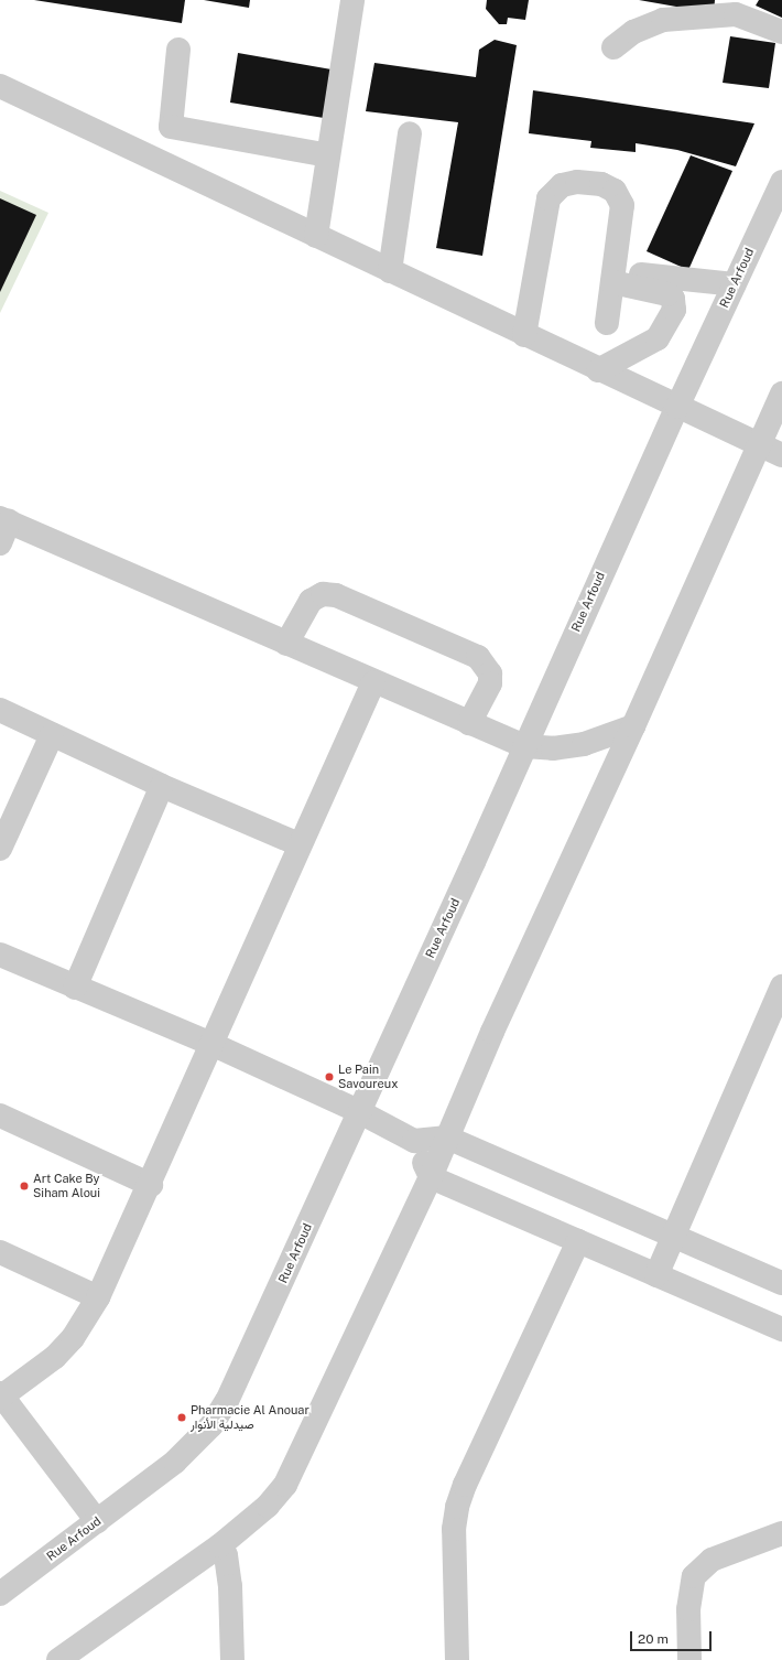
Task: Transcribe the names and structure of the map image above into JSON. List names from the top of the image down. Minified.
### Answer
{"streets":{"street":["Rue Arfoud"]},"places":["Le Pain Savoureux","Art Cake By Siham Aloui","Pharmacie Al Anouar صيدلية الأنوار"],"scale_bar":"20 m"}
